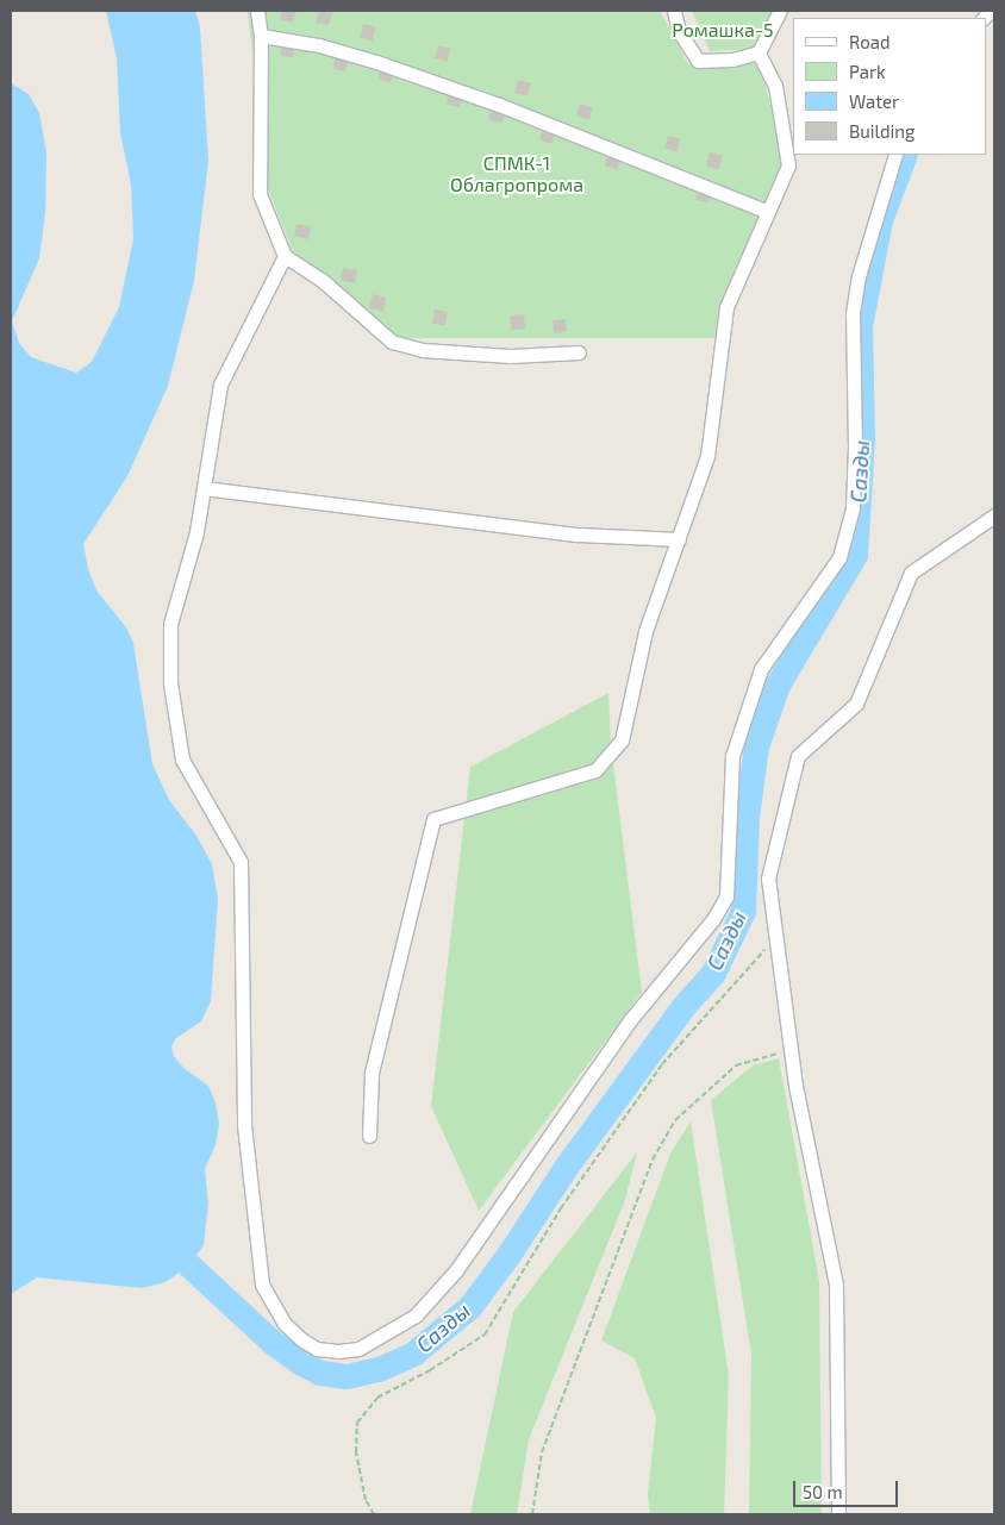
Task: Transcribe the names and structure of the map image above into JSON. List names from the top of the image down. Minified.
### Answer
{"water":["Сазды"],"parks":["Ромашка-5","СПМК-1 Облагропрома"],"legend":["Road","Park","Water","Building"],"scale_bar":"50 m"}
